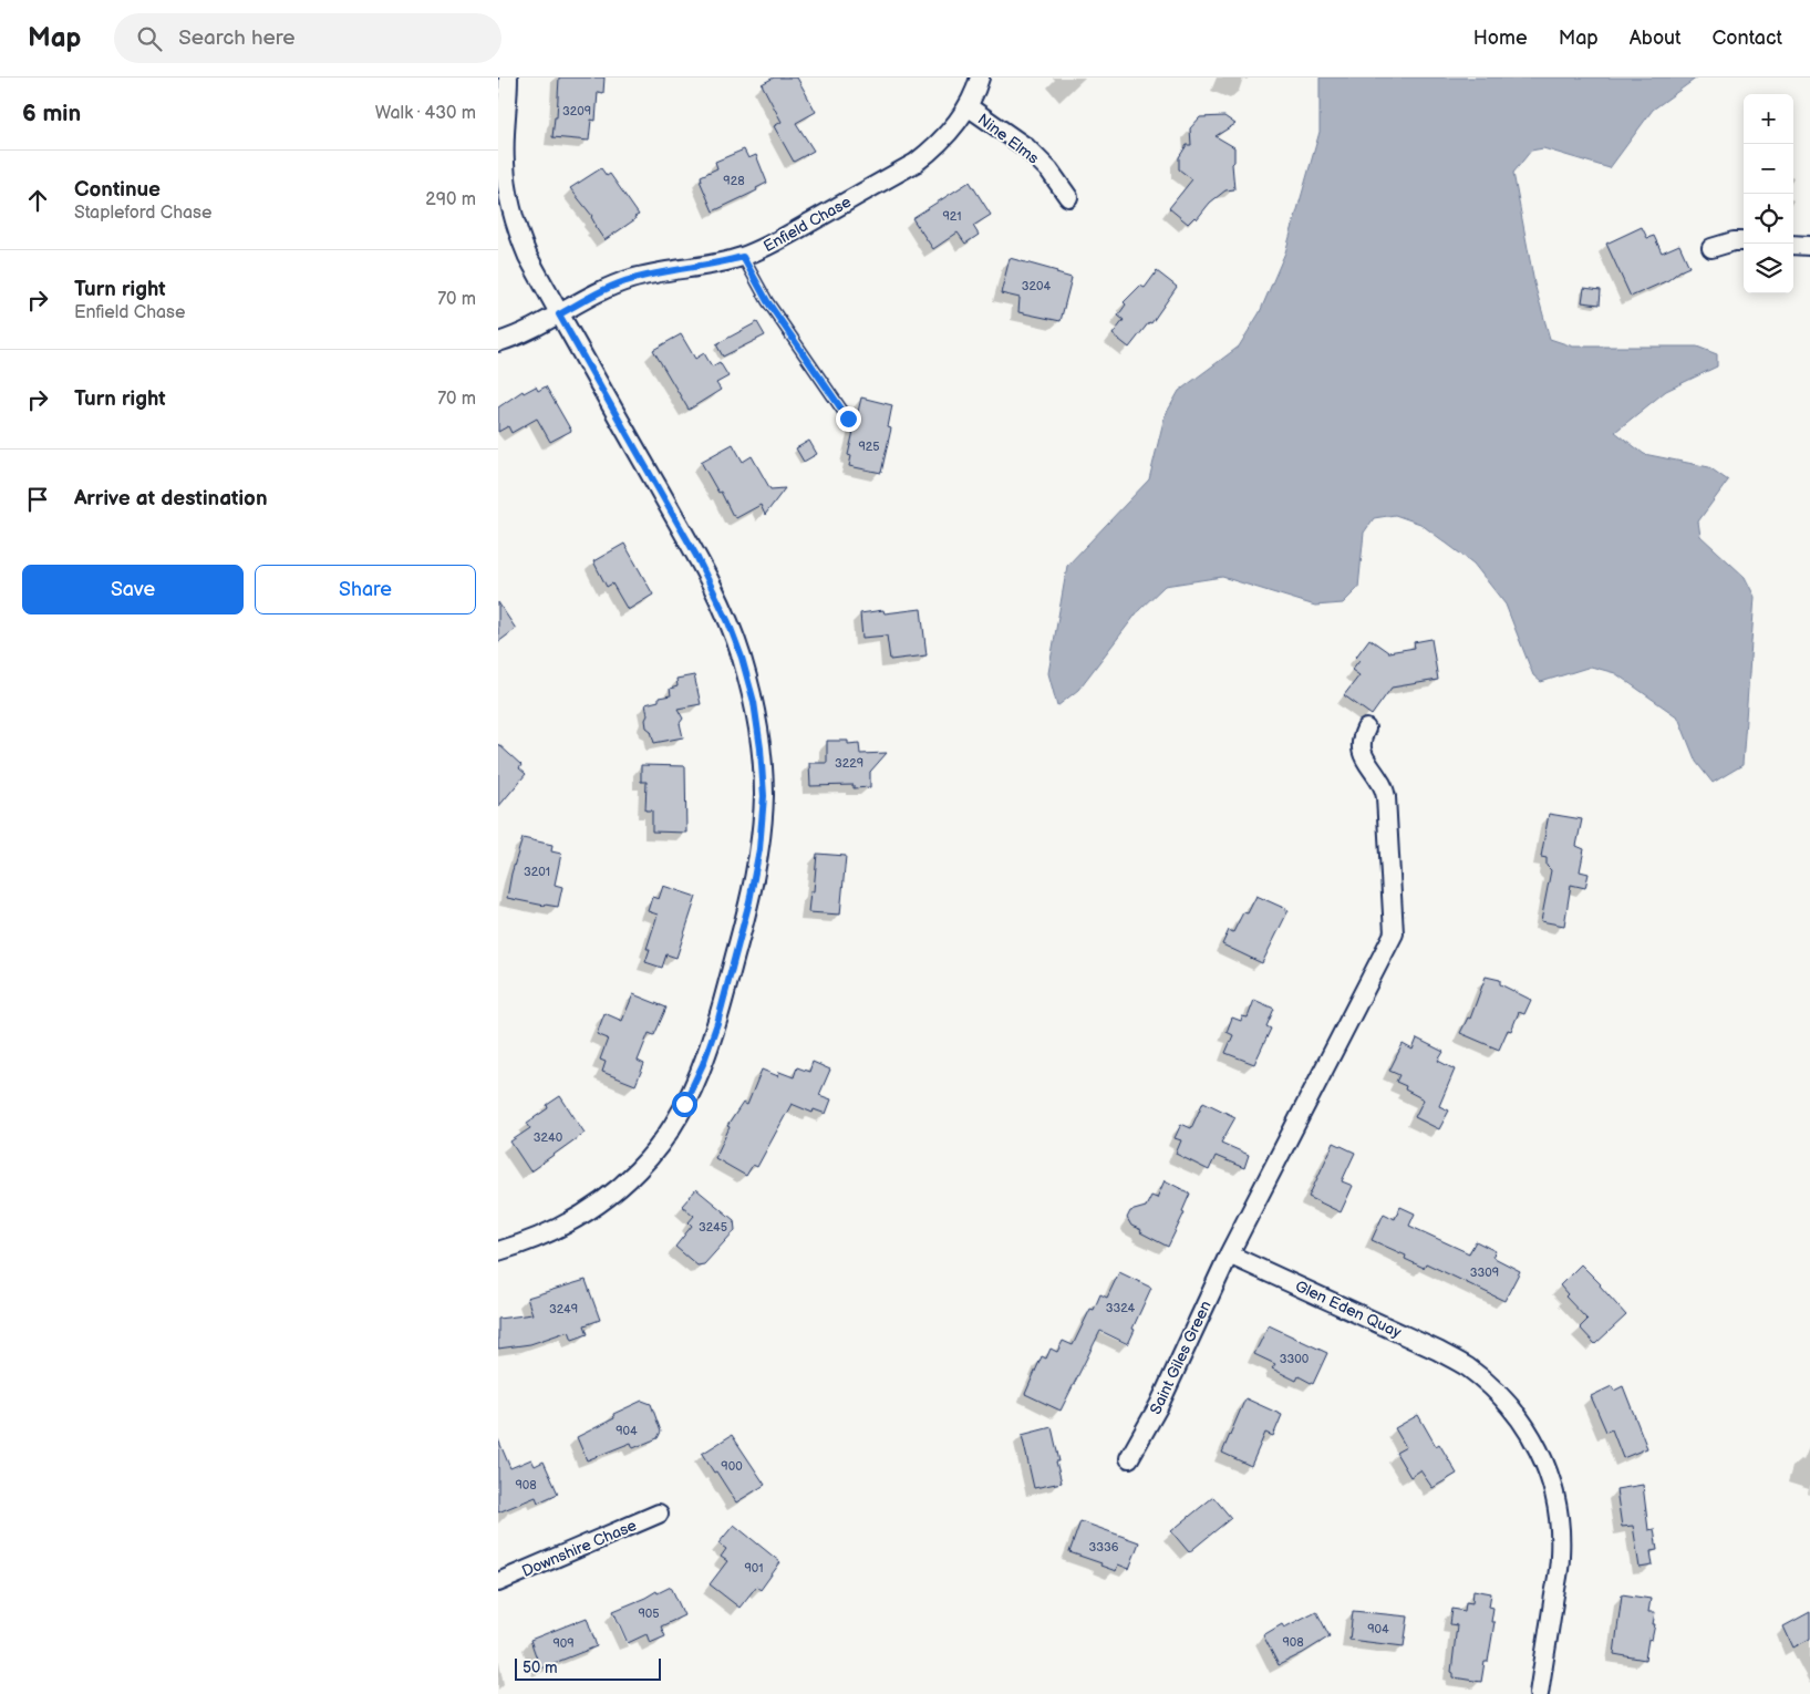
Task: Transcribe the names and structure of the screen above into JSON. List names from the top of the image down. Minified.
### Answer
{"streets":{"street":["Nine Elms","Enfield Chase","Glen Eden Quay","Saint Giles Green","Downshire Chase"]},"crossings":[["Nine Elms","Enfield Chase"],["Glen Eden Quay","Saint Giles Green"]],"house_numbers":["3209","928","921","3204","925","3229","3201","3240","3245","3309","3324","3249","3300","904","900","908","3336","901","905","904","908","909"],"scale_bar":"50 m","page":{"header":"Map","search":"Search here","nav":["Home","Map","About","Contact"],"heading":["6 min","Walk · 430 m"],"map_buttons":["+","−"],"list":[["Continue","Stapleford Chase","290 m"],["Turn right","Enfield Chase","70 m"],["Turn right","70 m"],"Arrive at destination"],"buttons":["Save","Share"],"scale":"50 m"}}
